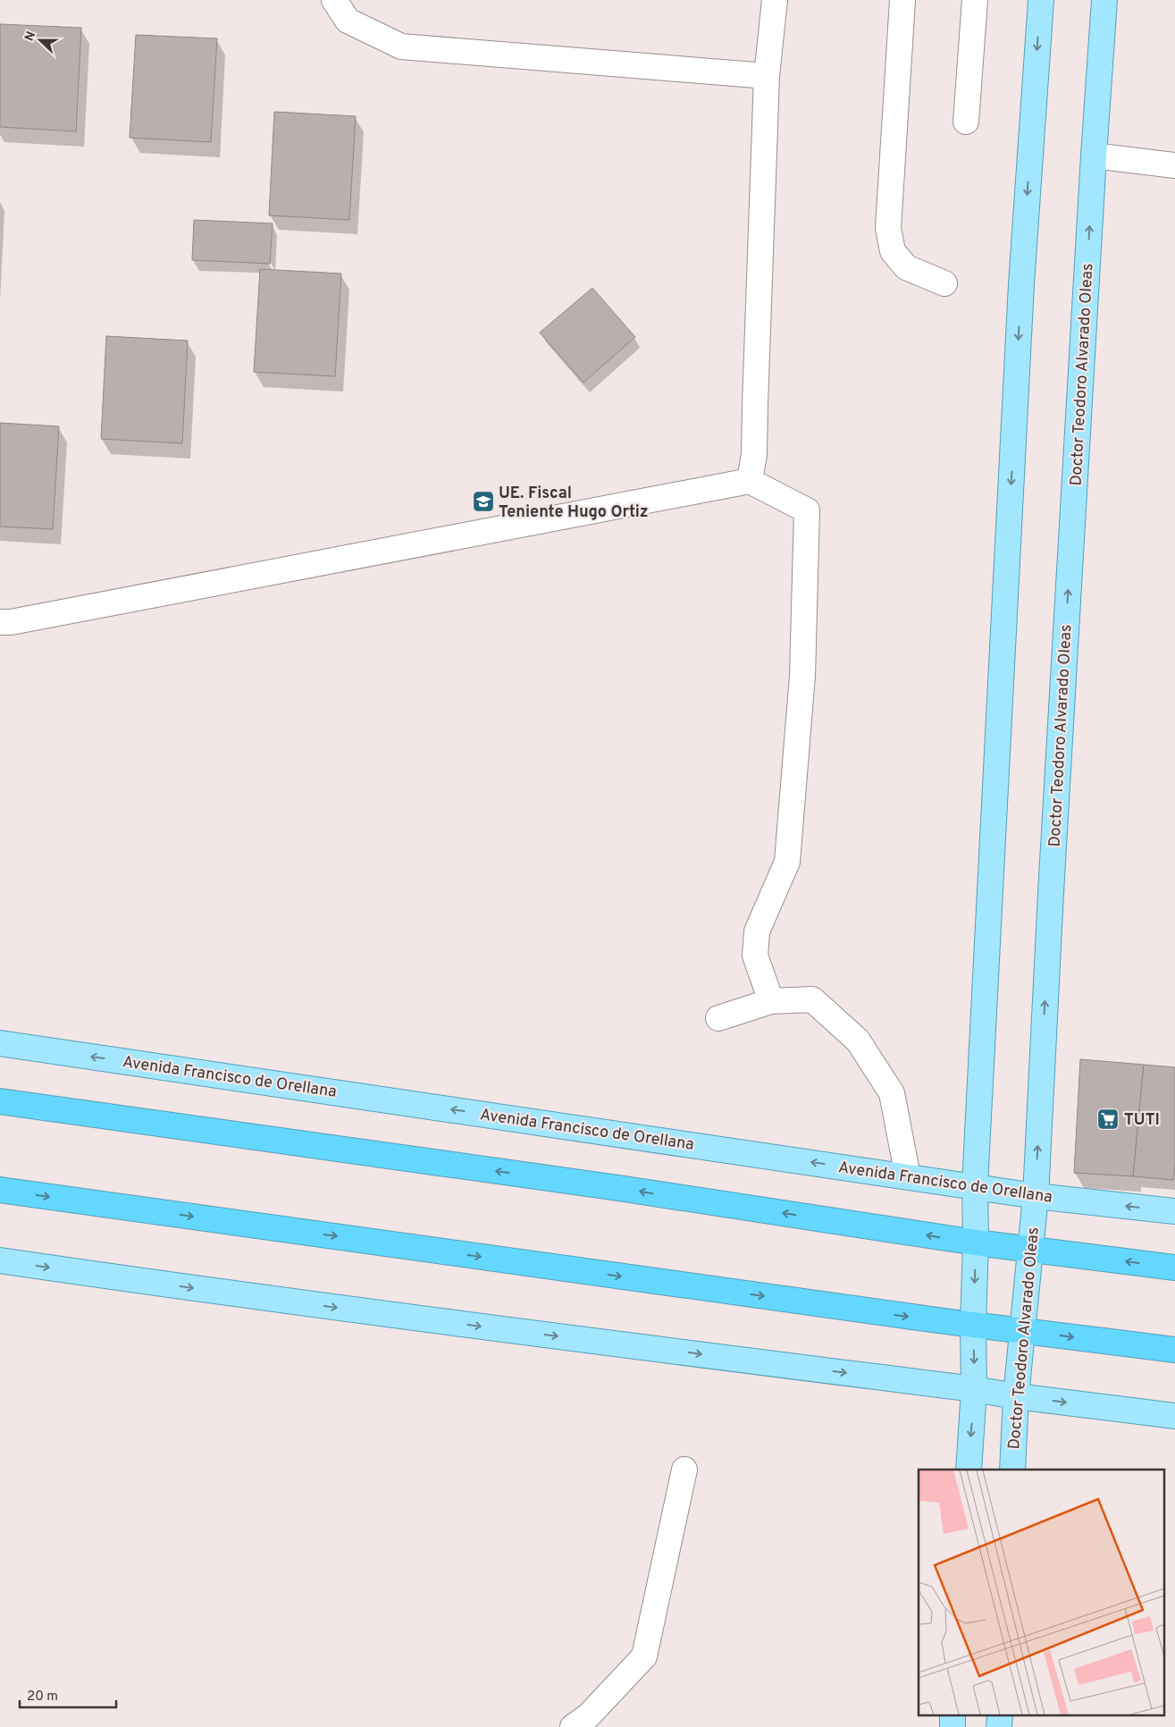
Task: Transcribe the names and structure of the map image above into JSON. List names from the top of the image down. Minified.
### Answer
{"streets":{"main road":["Doctor Teodoro Alvarado Oleas","Avenida Francisco de Orellana"]},"crossings":[["Doctor Teodoro Alvarado Oleas","Avenida Francisco de Orellana"]],"places":{"school or university":["UE. Fiscal Teniente Hugo Ortiz"],"supermarket":["TUTI"]},"scale_bar":"20 m","north":"left"}
